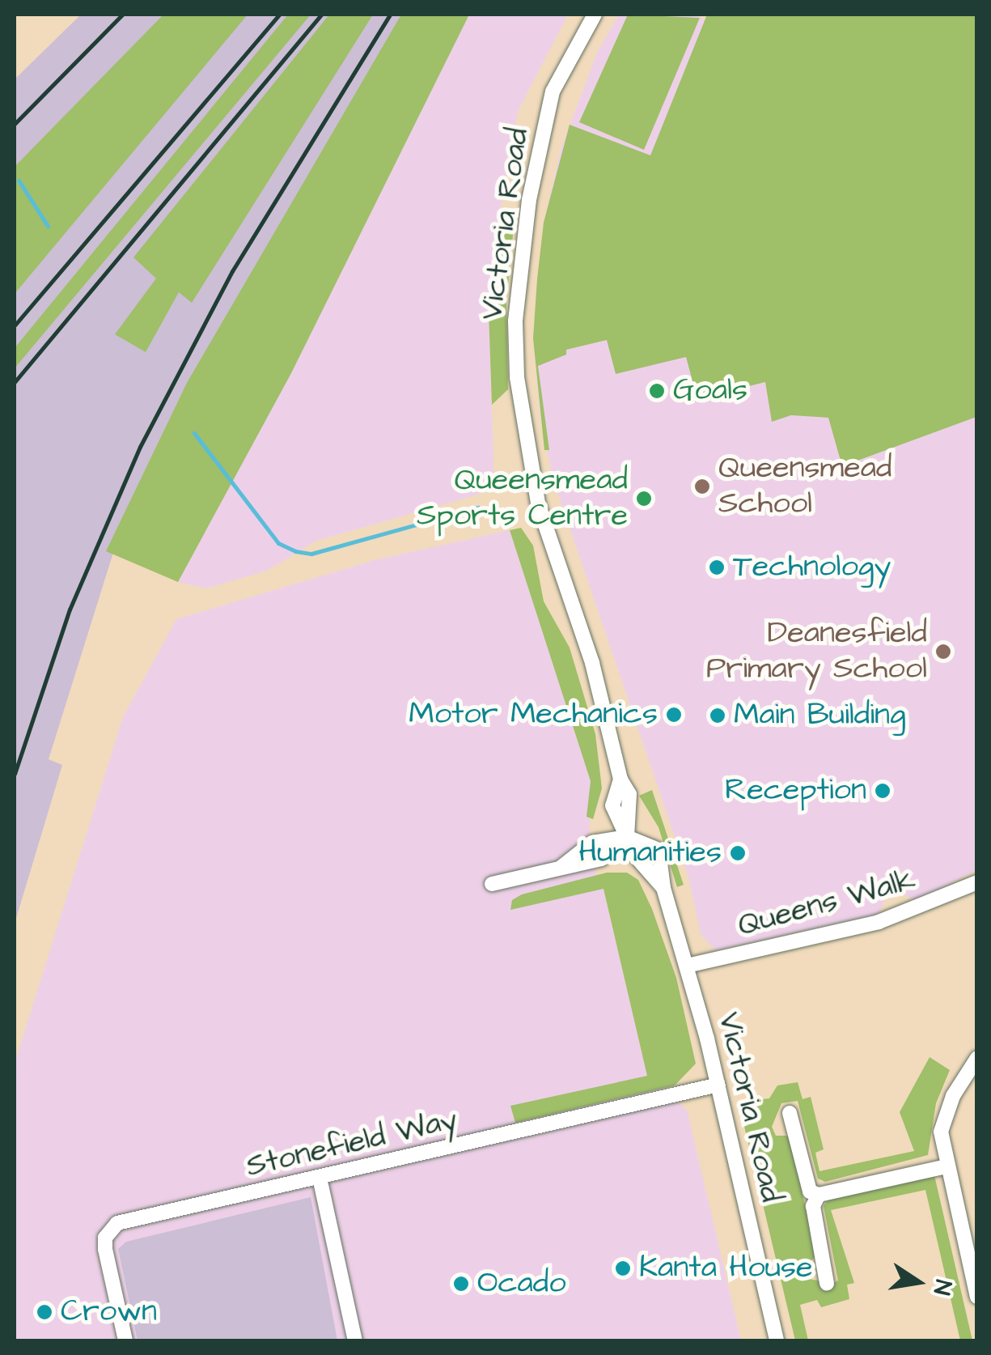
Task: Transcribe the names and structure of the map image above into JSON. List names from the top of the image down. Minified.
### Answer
{"streets":{"street":["Victoria Road","Queens Walk","Stonefield Way"]},"crossings":[["Victoria Road","Queens Walk"],["Victoria Road","Stonefield Way"]],"places":["Goals","Queensmead School","Queensmead Sports Centre","Technology","Deanesfield Primary School","Motor Mechanics","Main Building","Reception","Humanities","Kanta House","Ocado","Crown"],"north":"right"}
